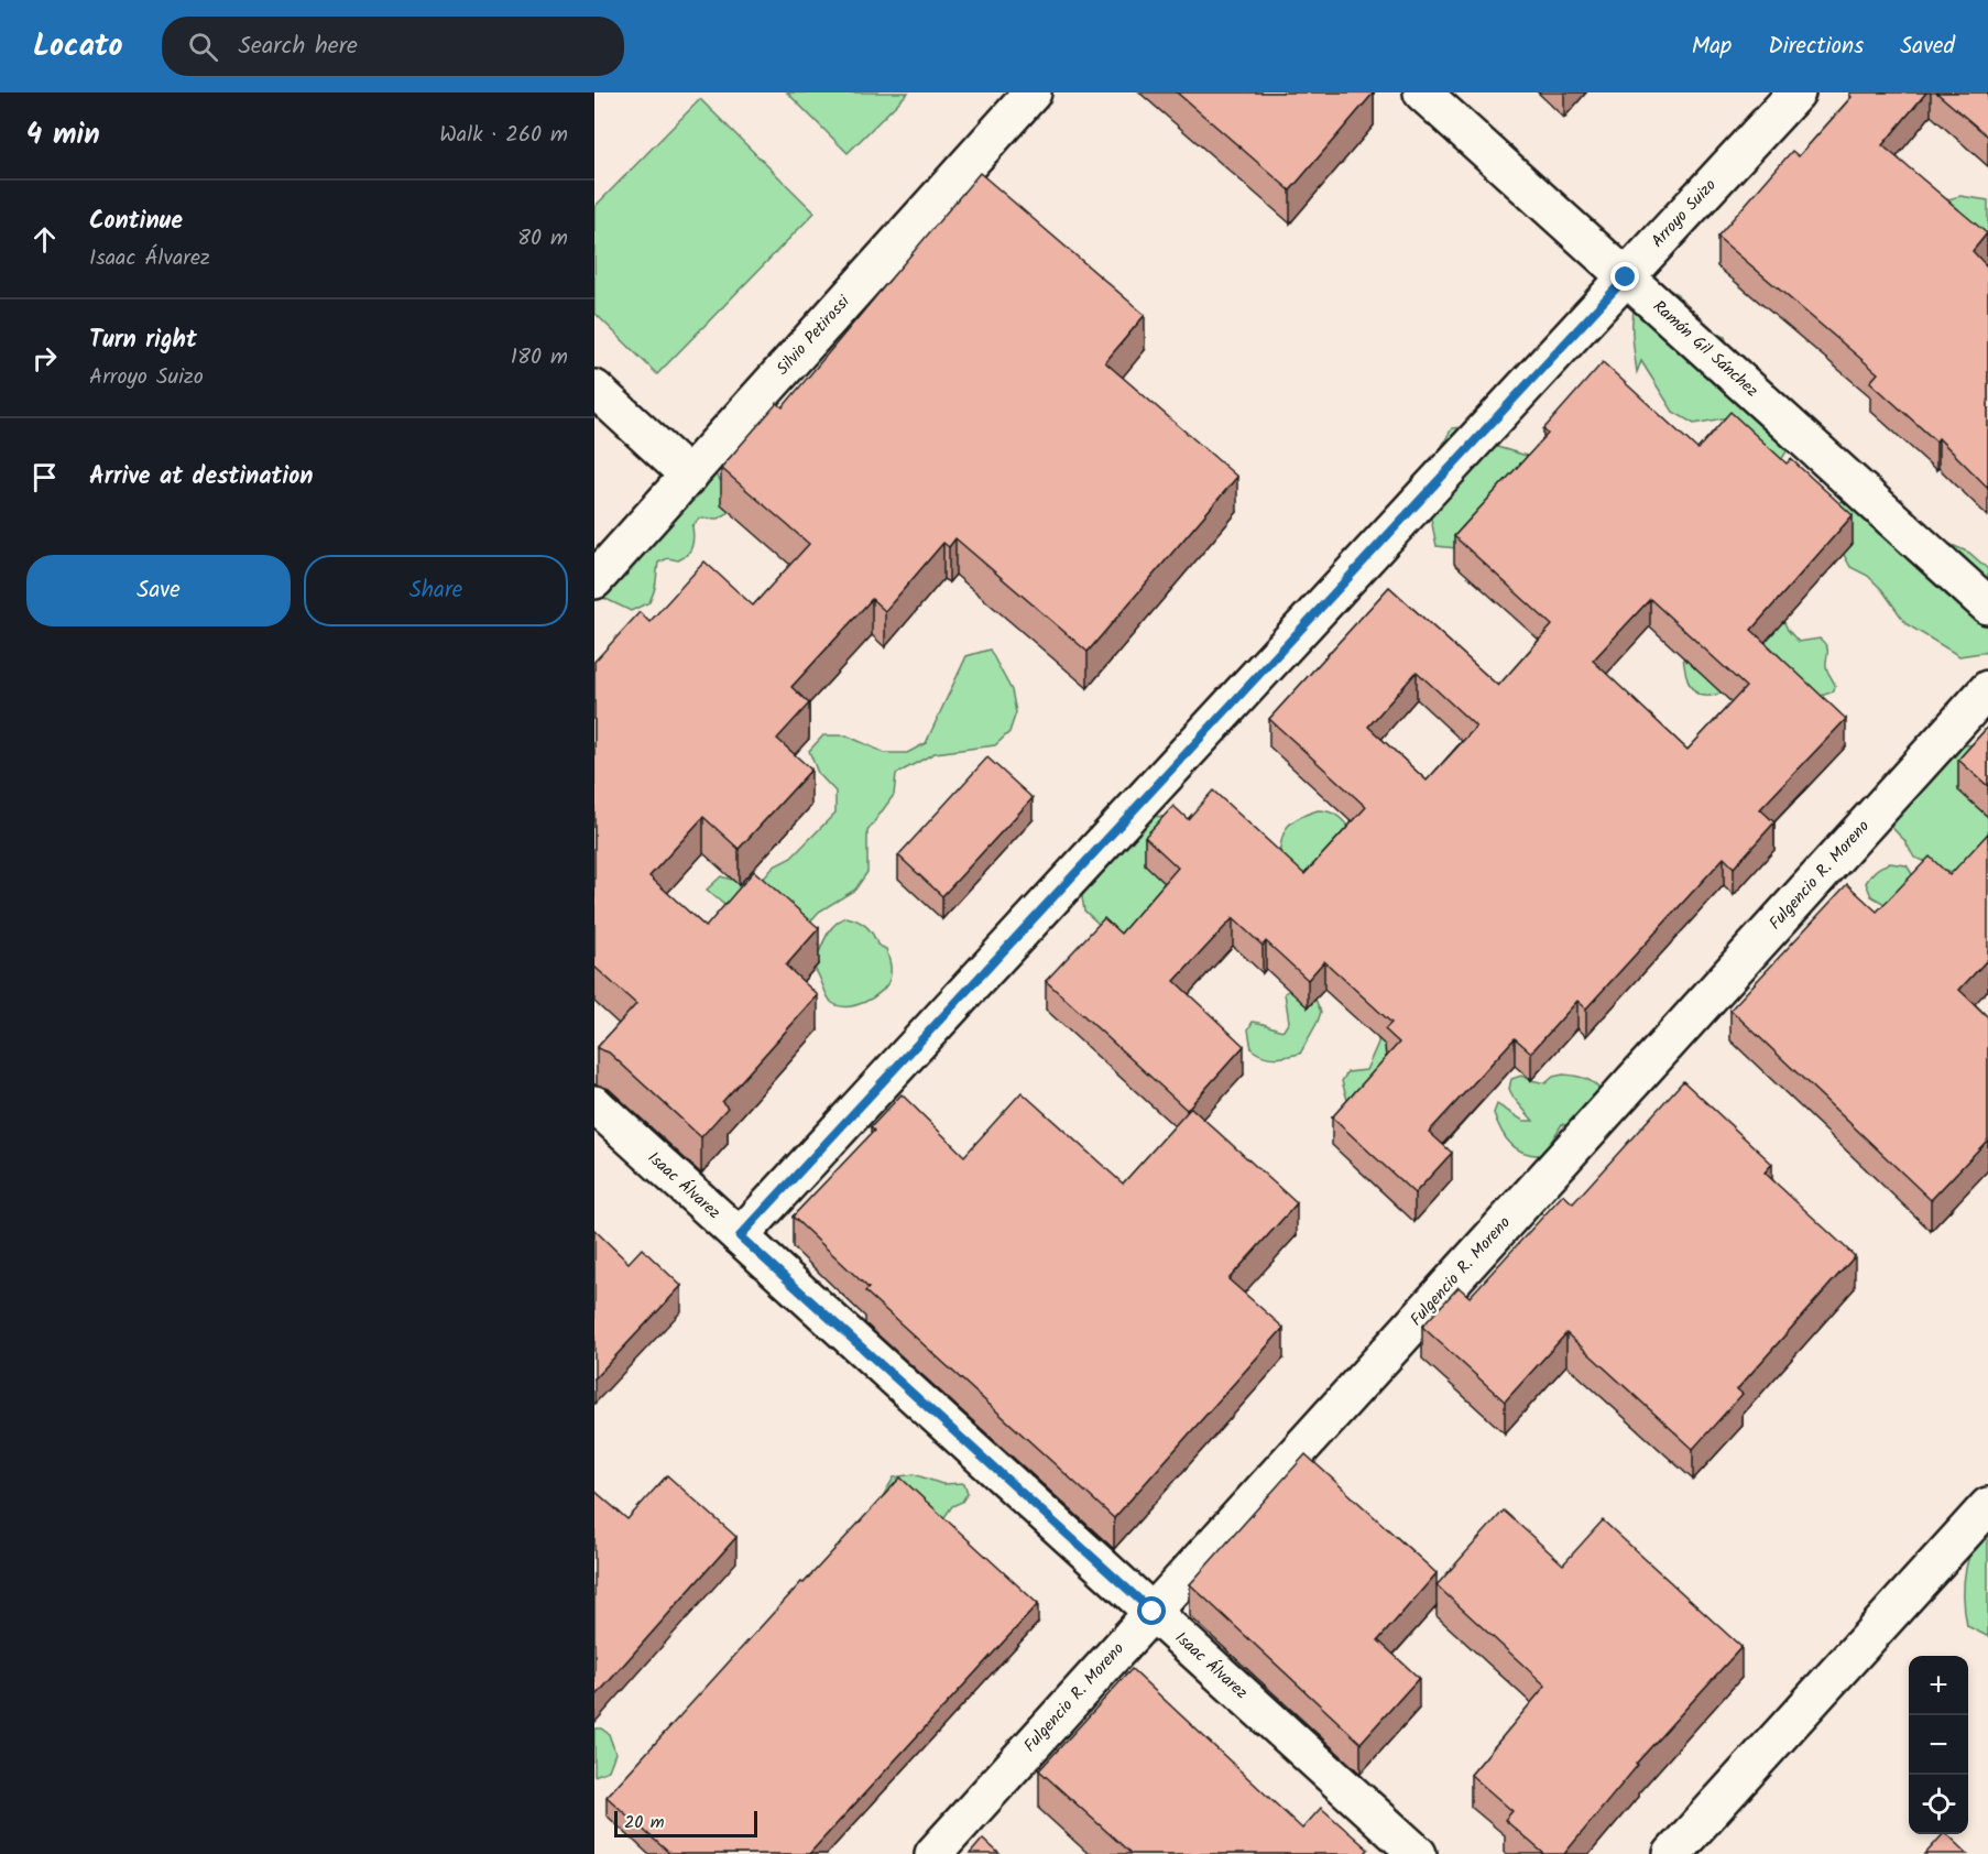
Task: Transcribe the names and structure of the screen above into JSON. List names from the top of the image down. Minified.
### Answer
{"streets":{"street":["Arroyo Suizo","Silvio Petirossi","Ramón Gil Sánchez","Fulgencio R. Moreno","Isaac Álvarez"]},"crossings":[["Arroyo Suizo","Ramón Gil Sánchez"],["Arroyo Suizo","Isaac Álvarez"],["Fulgencio R. Moreno","Isaac Álvarez"]],"scale_bar":"20 m","page":{"header":"Locato","search":"Search here","nav":["Map","Directions","Saved"],"heading":["4 min","Walk · 260 m"],"list":[["Continue","Isaac Álvarez","80 m"],["Turn right","Arroyo Suizo","180 m"],"Arrive at destination"],"buttons":["Save","Share"],"map_buttons":["+","−"],"scale":"20 m"}}
